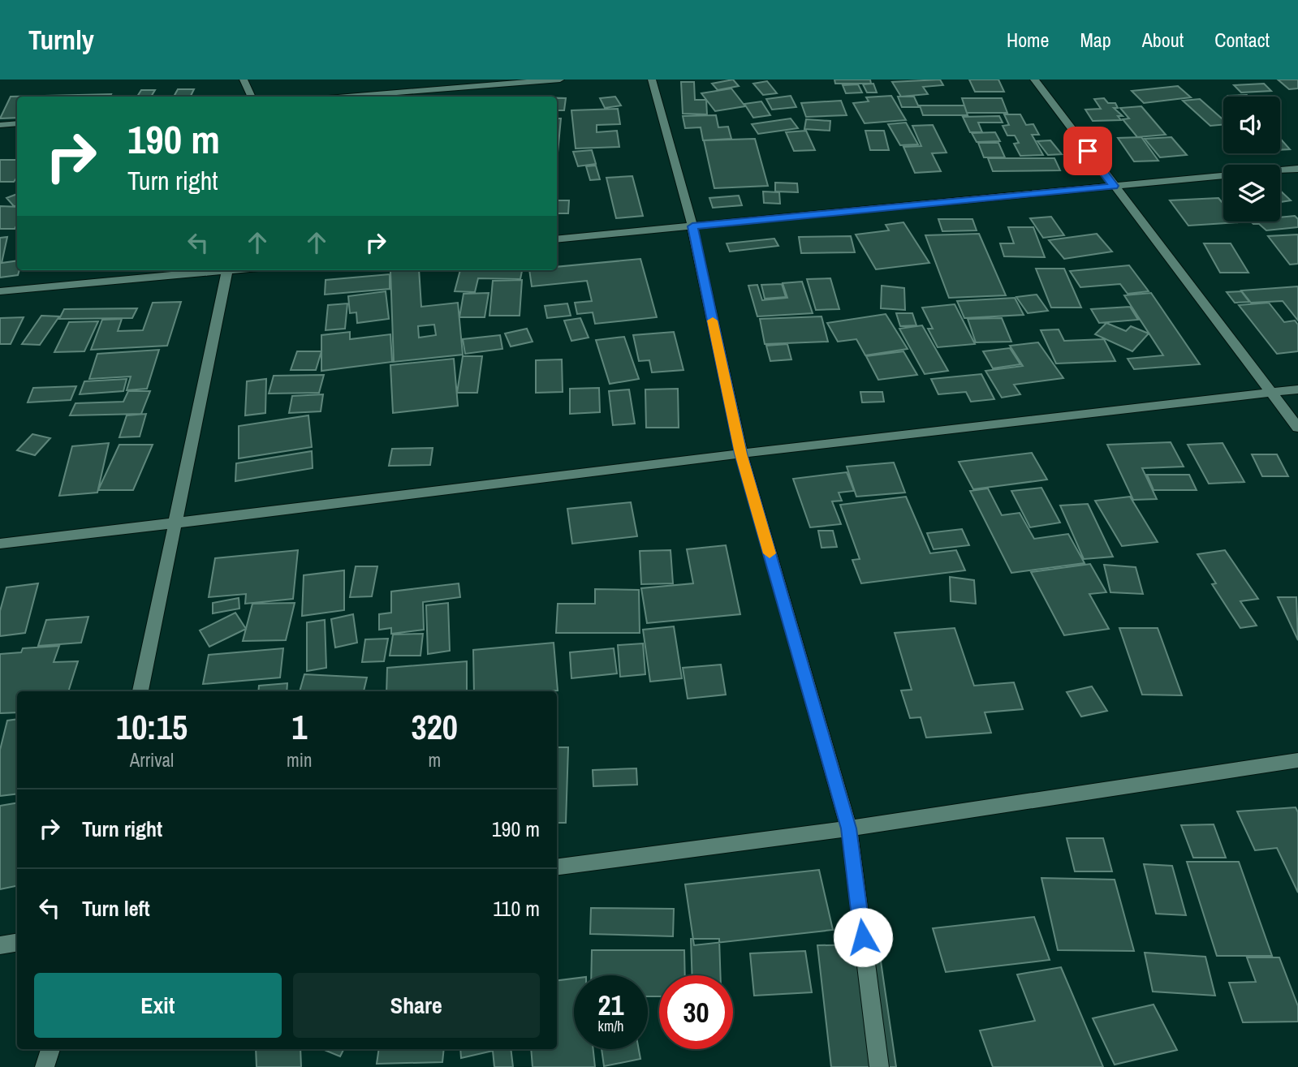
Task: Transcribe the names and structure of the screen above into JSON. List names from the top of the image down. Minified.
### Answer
{"page":{"header":"Turnly","nav":["Home","Map","About","Contact"],"turn":["190 m","Turn right"],"eta":["10:15","Arrival","1","min","320","m"],"list":[{"name":"Turn right","value":"190 m"},{"name":"Turn left","value":"110 m"}],"buttons":["Exit","Share"],"speed":"21 km/h","limit":"30"}}
